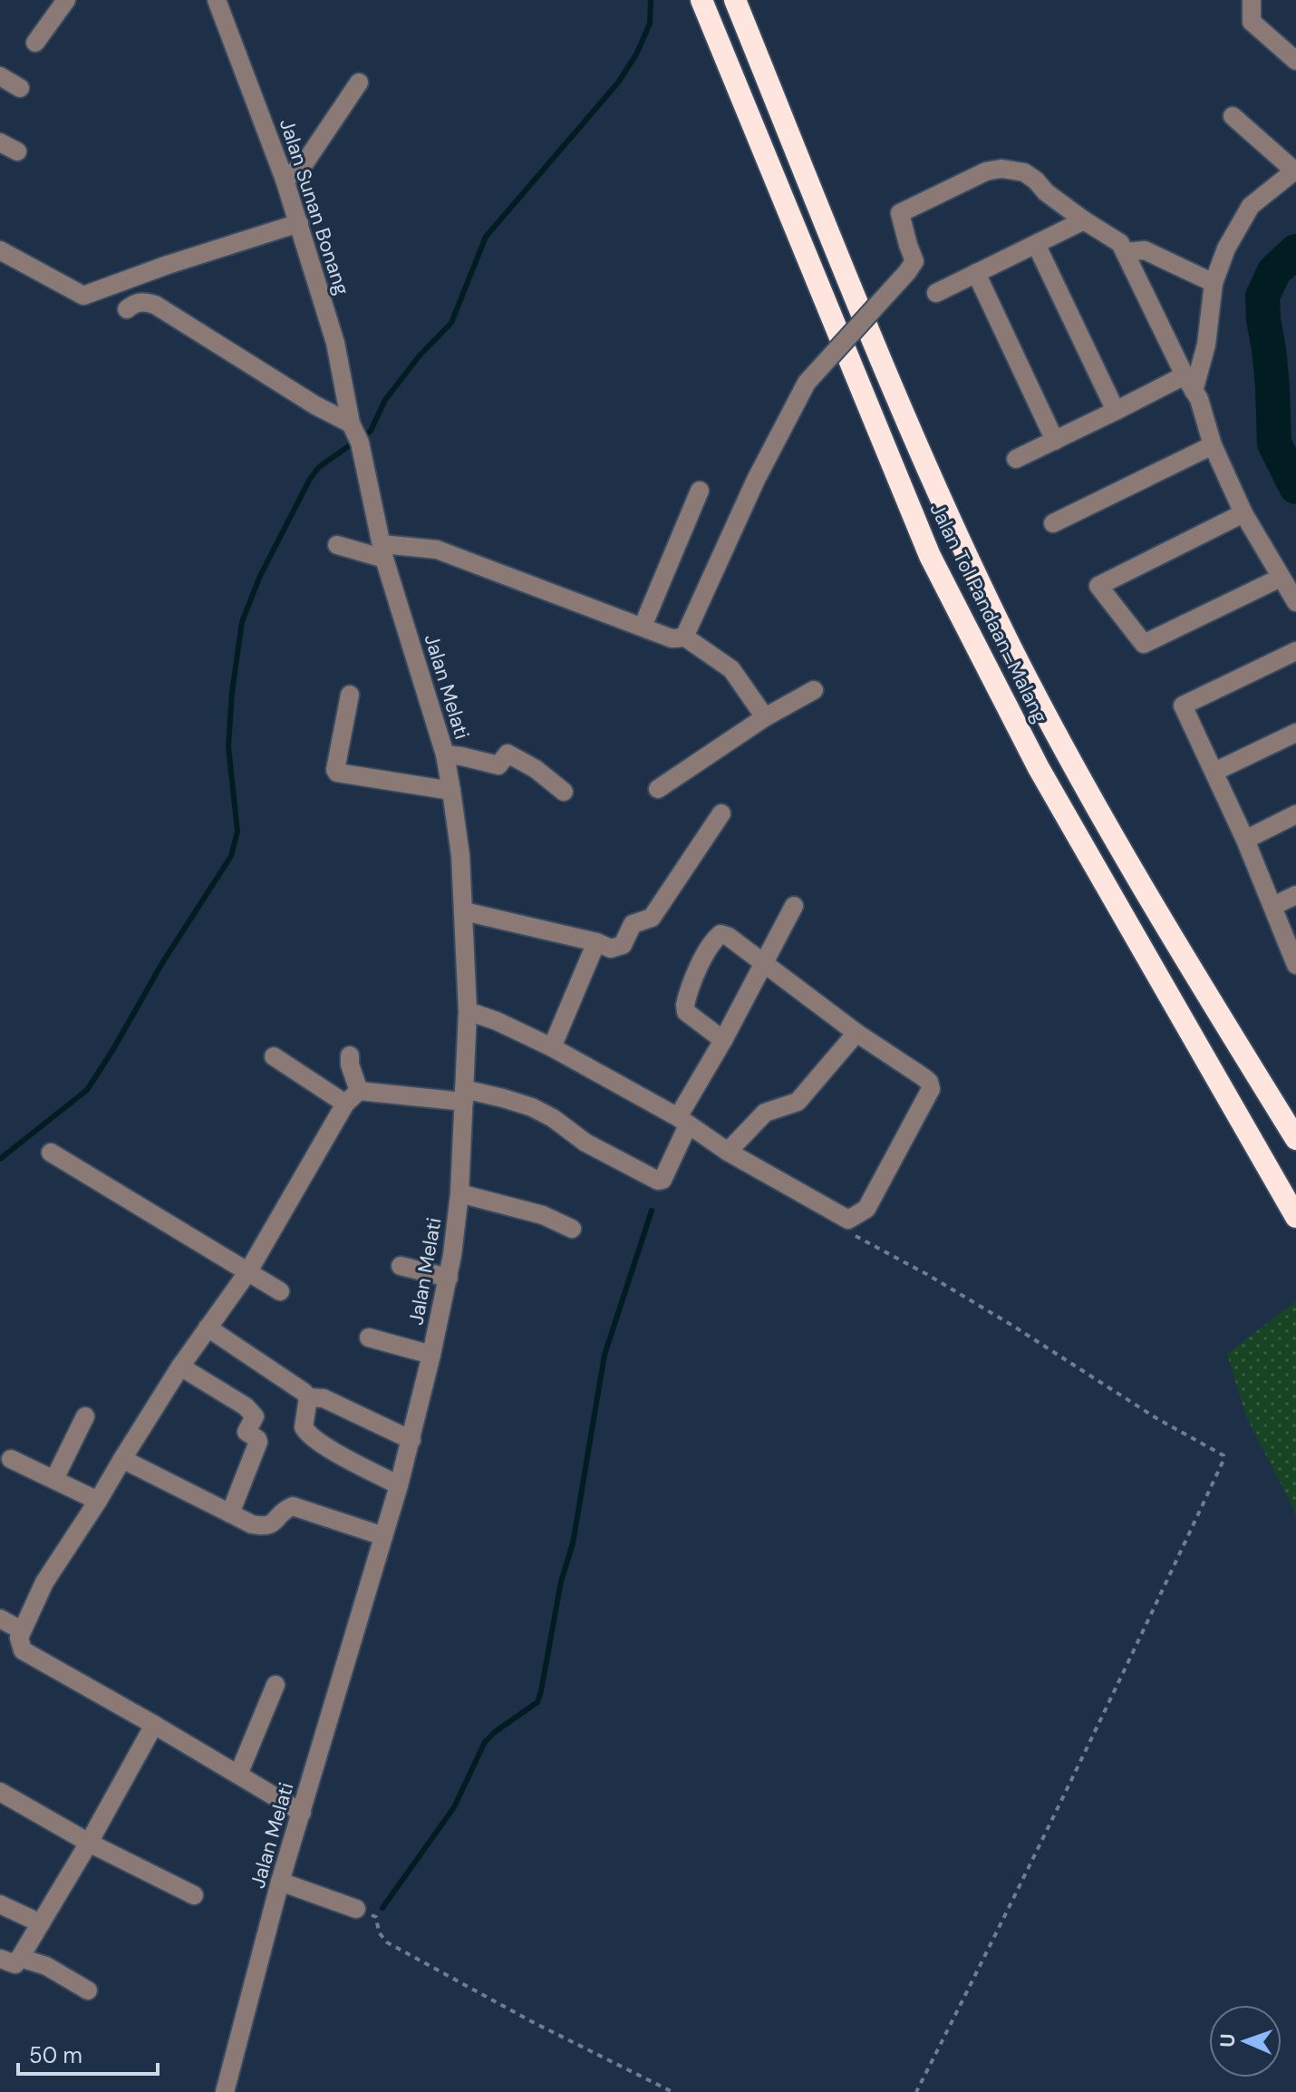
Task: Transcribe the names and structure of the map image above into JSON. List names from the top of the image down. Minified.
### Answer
{"streets":{"highway":["Jalan Tol Pandaan–Malang"],"street":["Jalan Sunan Bonang","Jalan Melati"]},"crossings":[["Jalan Sunan Bonang","Jalan Melati"]],"scale_bar":"50 m","north":"left"}
